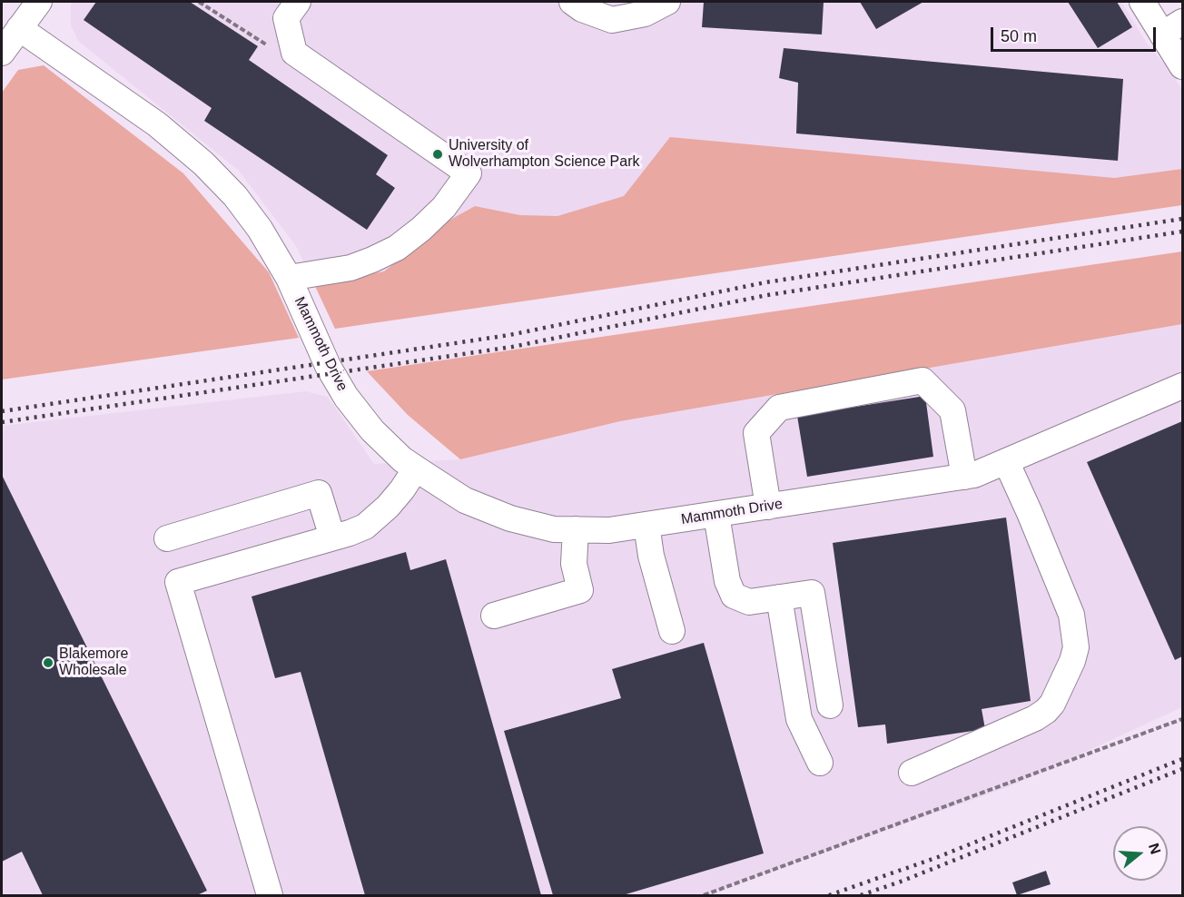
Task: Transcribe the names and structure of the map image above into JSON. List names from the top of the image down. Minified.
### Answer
{"streets":{"street":["Mammoth Drive"]},"places":["University of Wolverhampton Science Park","Blakemore Wholesale"],"scale_bar":"50 m","north":"right"}
